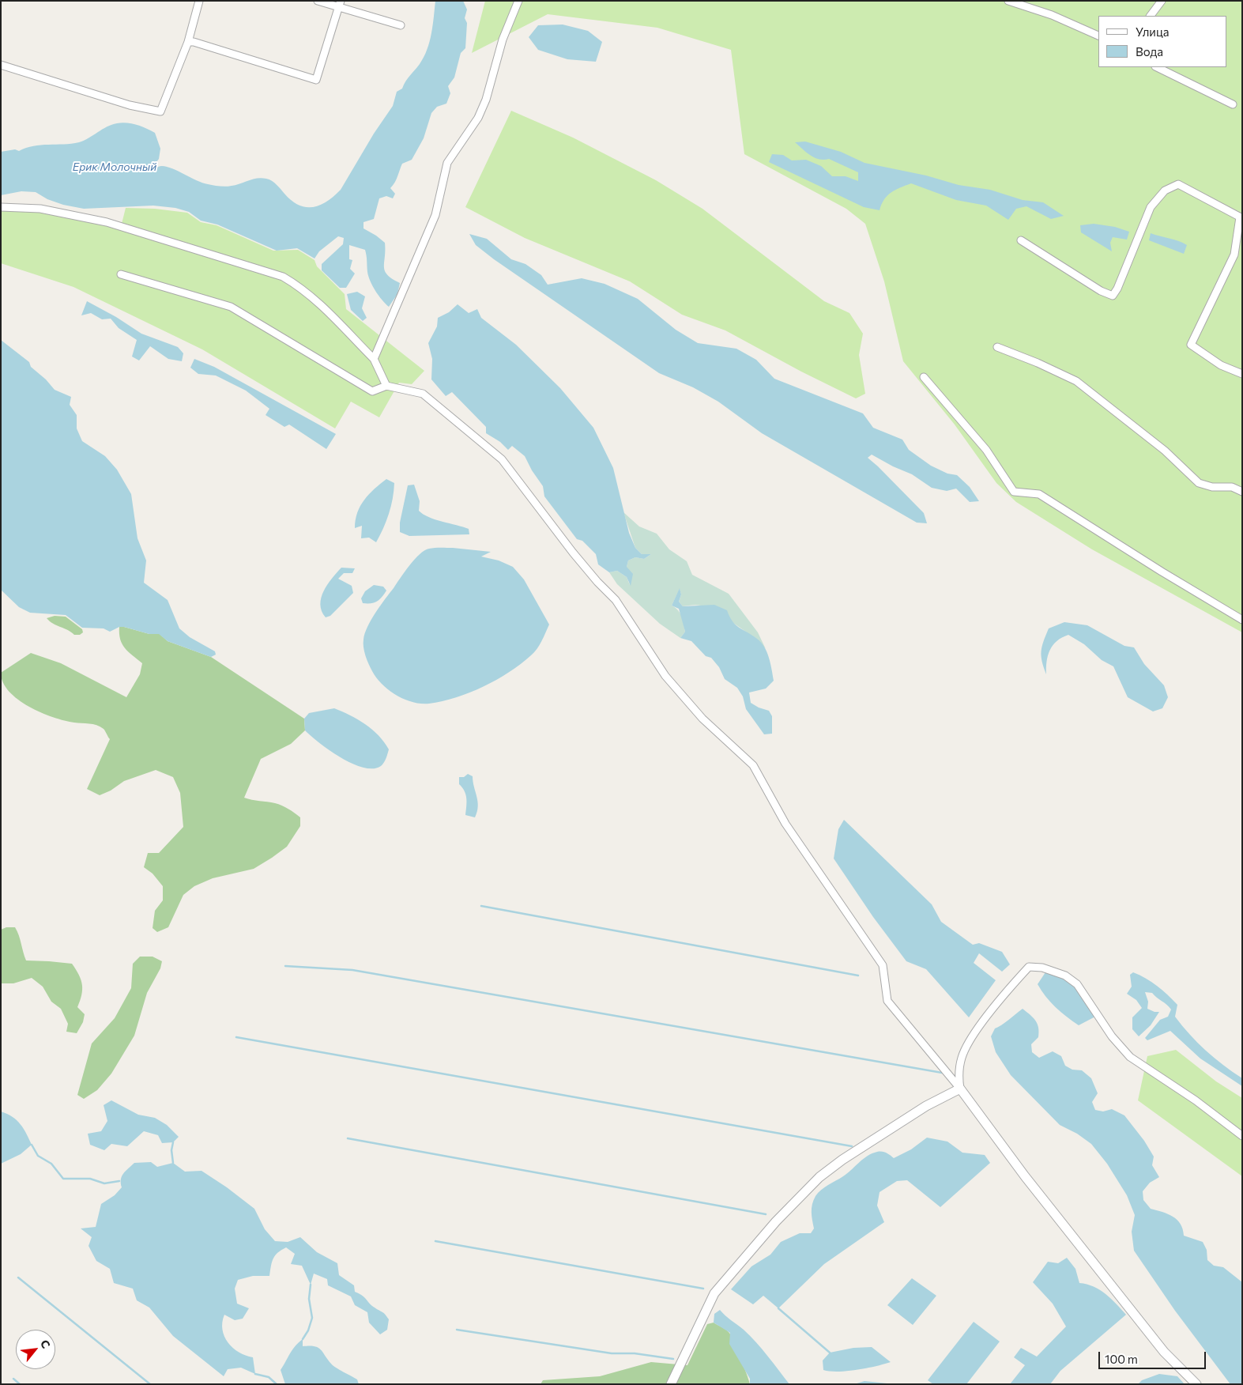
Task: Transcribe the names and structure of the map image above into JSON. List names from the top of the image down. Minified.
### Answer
{"water":["Ерик Молочный"],"legend":["Улица","Вода"],"scale_bar":"100 m","north":"top right"}
